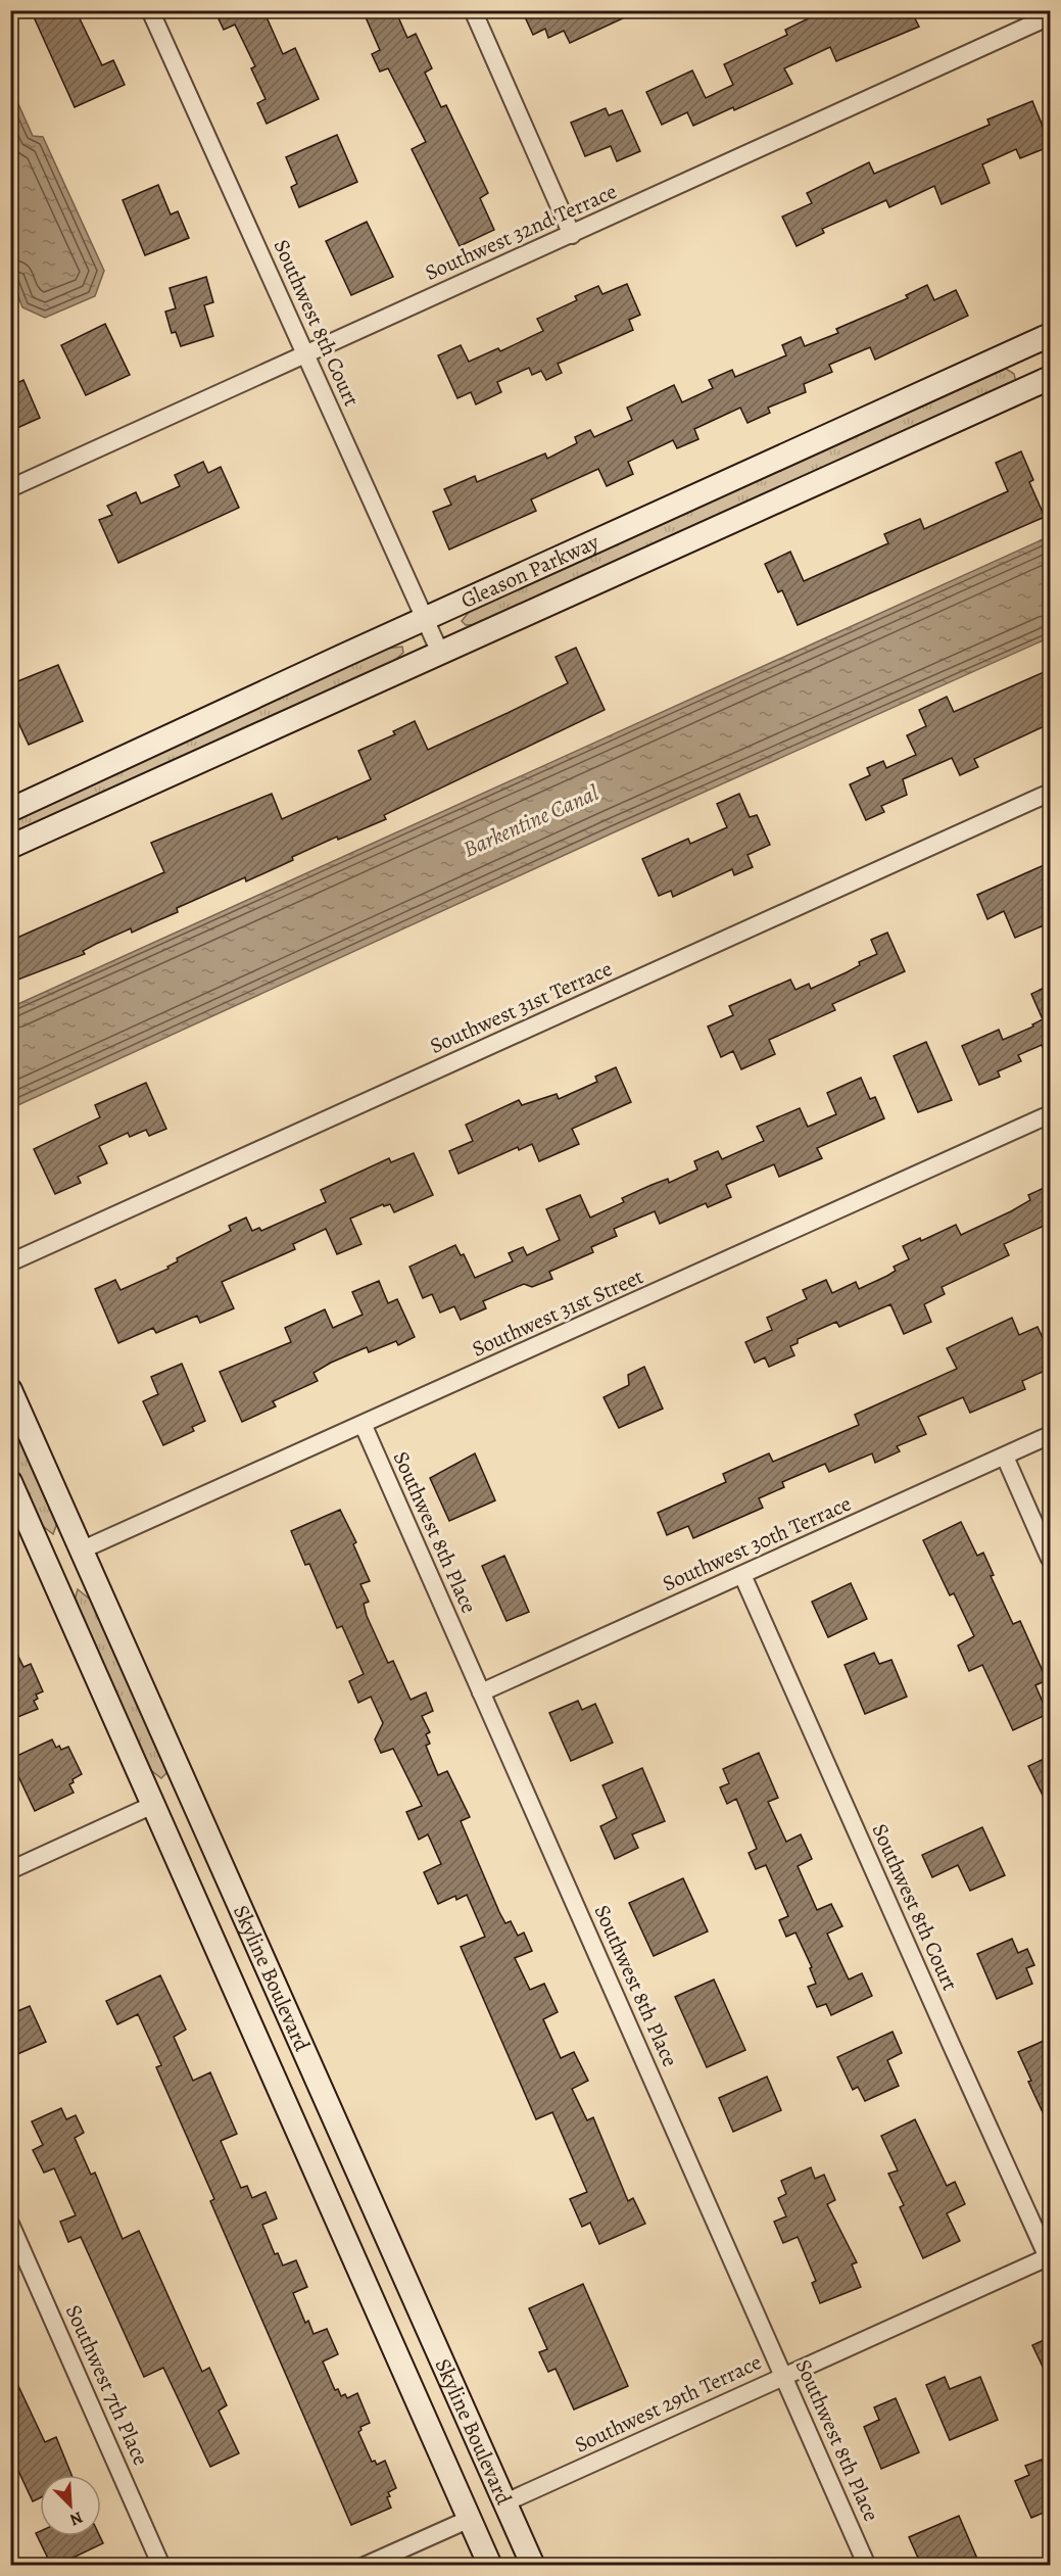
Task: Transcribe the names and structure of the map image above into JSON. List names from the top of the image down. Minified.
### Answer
{"streets":{"street":["Southwest 32nd Terrace","Southwest 8th Court","Gleason Parkway","Southwest 31st Terrace","Southwest 31st Street","Southwest 8th Place","Southwest 30th Terrace","Skyline Boulevard","Southwest 7th Place","Southwest 29th Terrace"]},"crossings":[["Southwest 32nd Terrace","Southwest 8th Court"],["Southwest 8th Court","Gleason Parkway"],["Southwest 8th Court","Southwest 30th Terrace"],["Southwest 8th Court","Southwest 29th Terrace"],["Southwest 31st Street","Southwest 8th Place"],["Southwest 31st Street","Skyline Boulevard"],["Southwest 8th Place","Southwest 30th Terrace"],["Southwest 8th Place","Southwest 29th Terrace"],["Skyline Boulevard","Southwest 29th Terrace"]],"water":["Barkentine Canal"],"north":"bottom right"}
